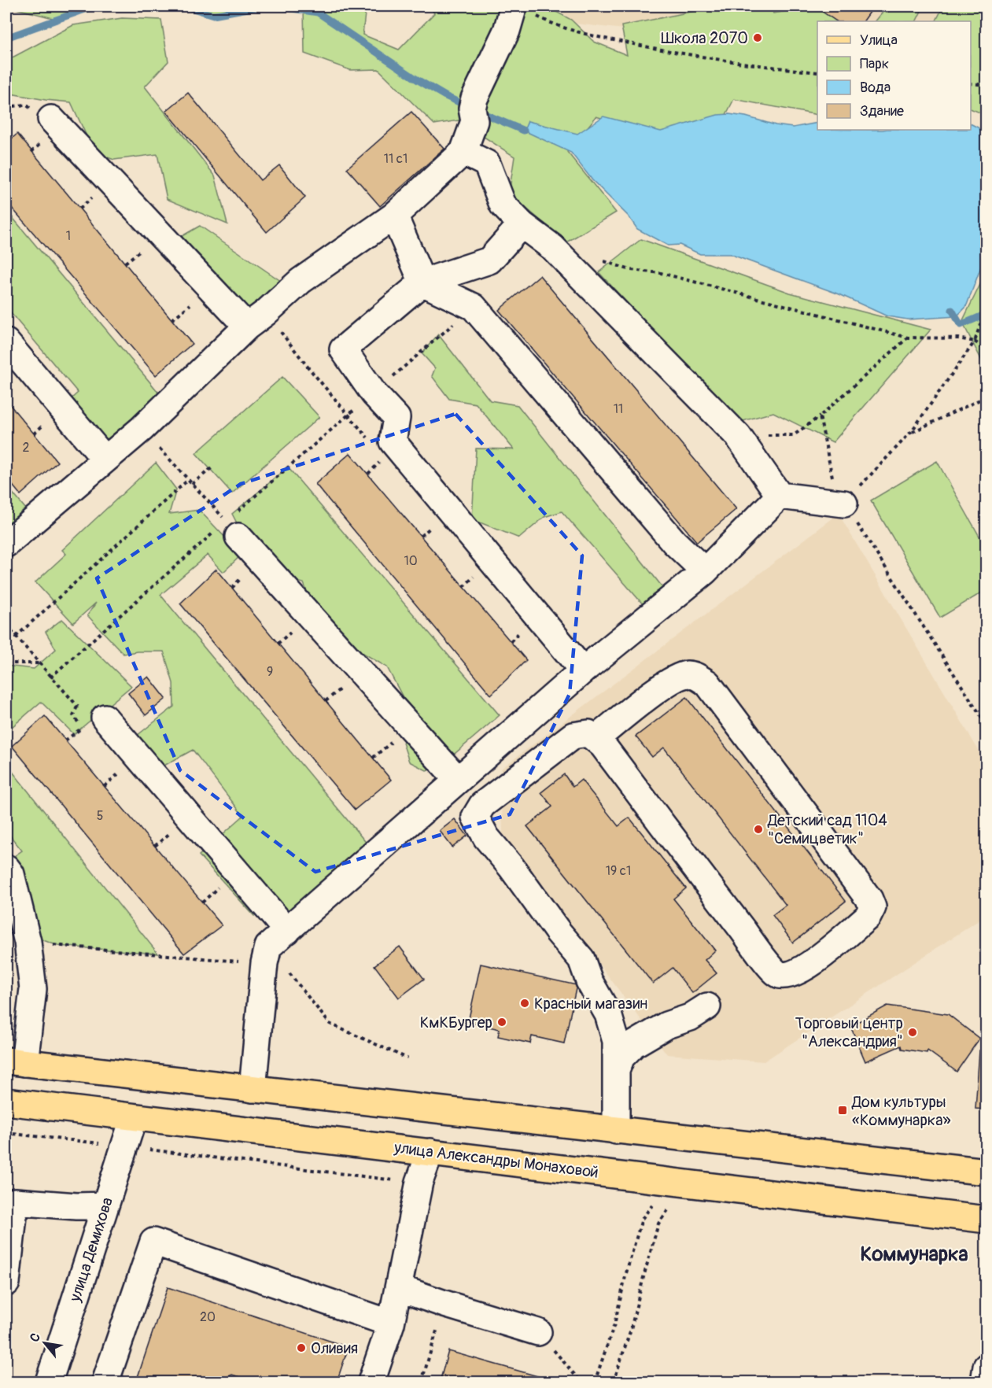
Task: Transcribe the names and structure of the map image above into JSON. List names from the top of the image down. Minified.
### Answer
{"streets":{"main road":["улица Александры Монаховой"],"street":["улица Демихова"]},"crossings":[["улица Александры Монаховой","улица Демихова"]],"districts":["Коммунарка"],"places":{"other":["Школа 2070","Детский сад 1104 \"Семицветик\"","Красный магазин","КмКБургер","Торговый центр \"Александрия\"","Оливия"],"transit":["Дом культуры «Коммунарка»"]},"house_numbers":["11 с1","1","11","2","10","9","5","19 с1","20"],"legend":["Улица","Парк","Вода","Здание"],"north":"top left"}
